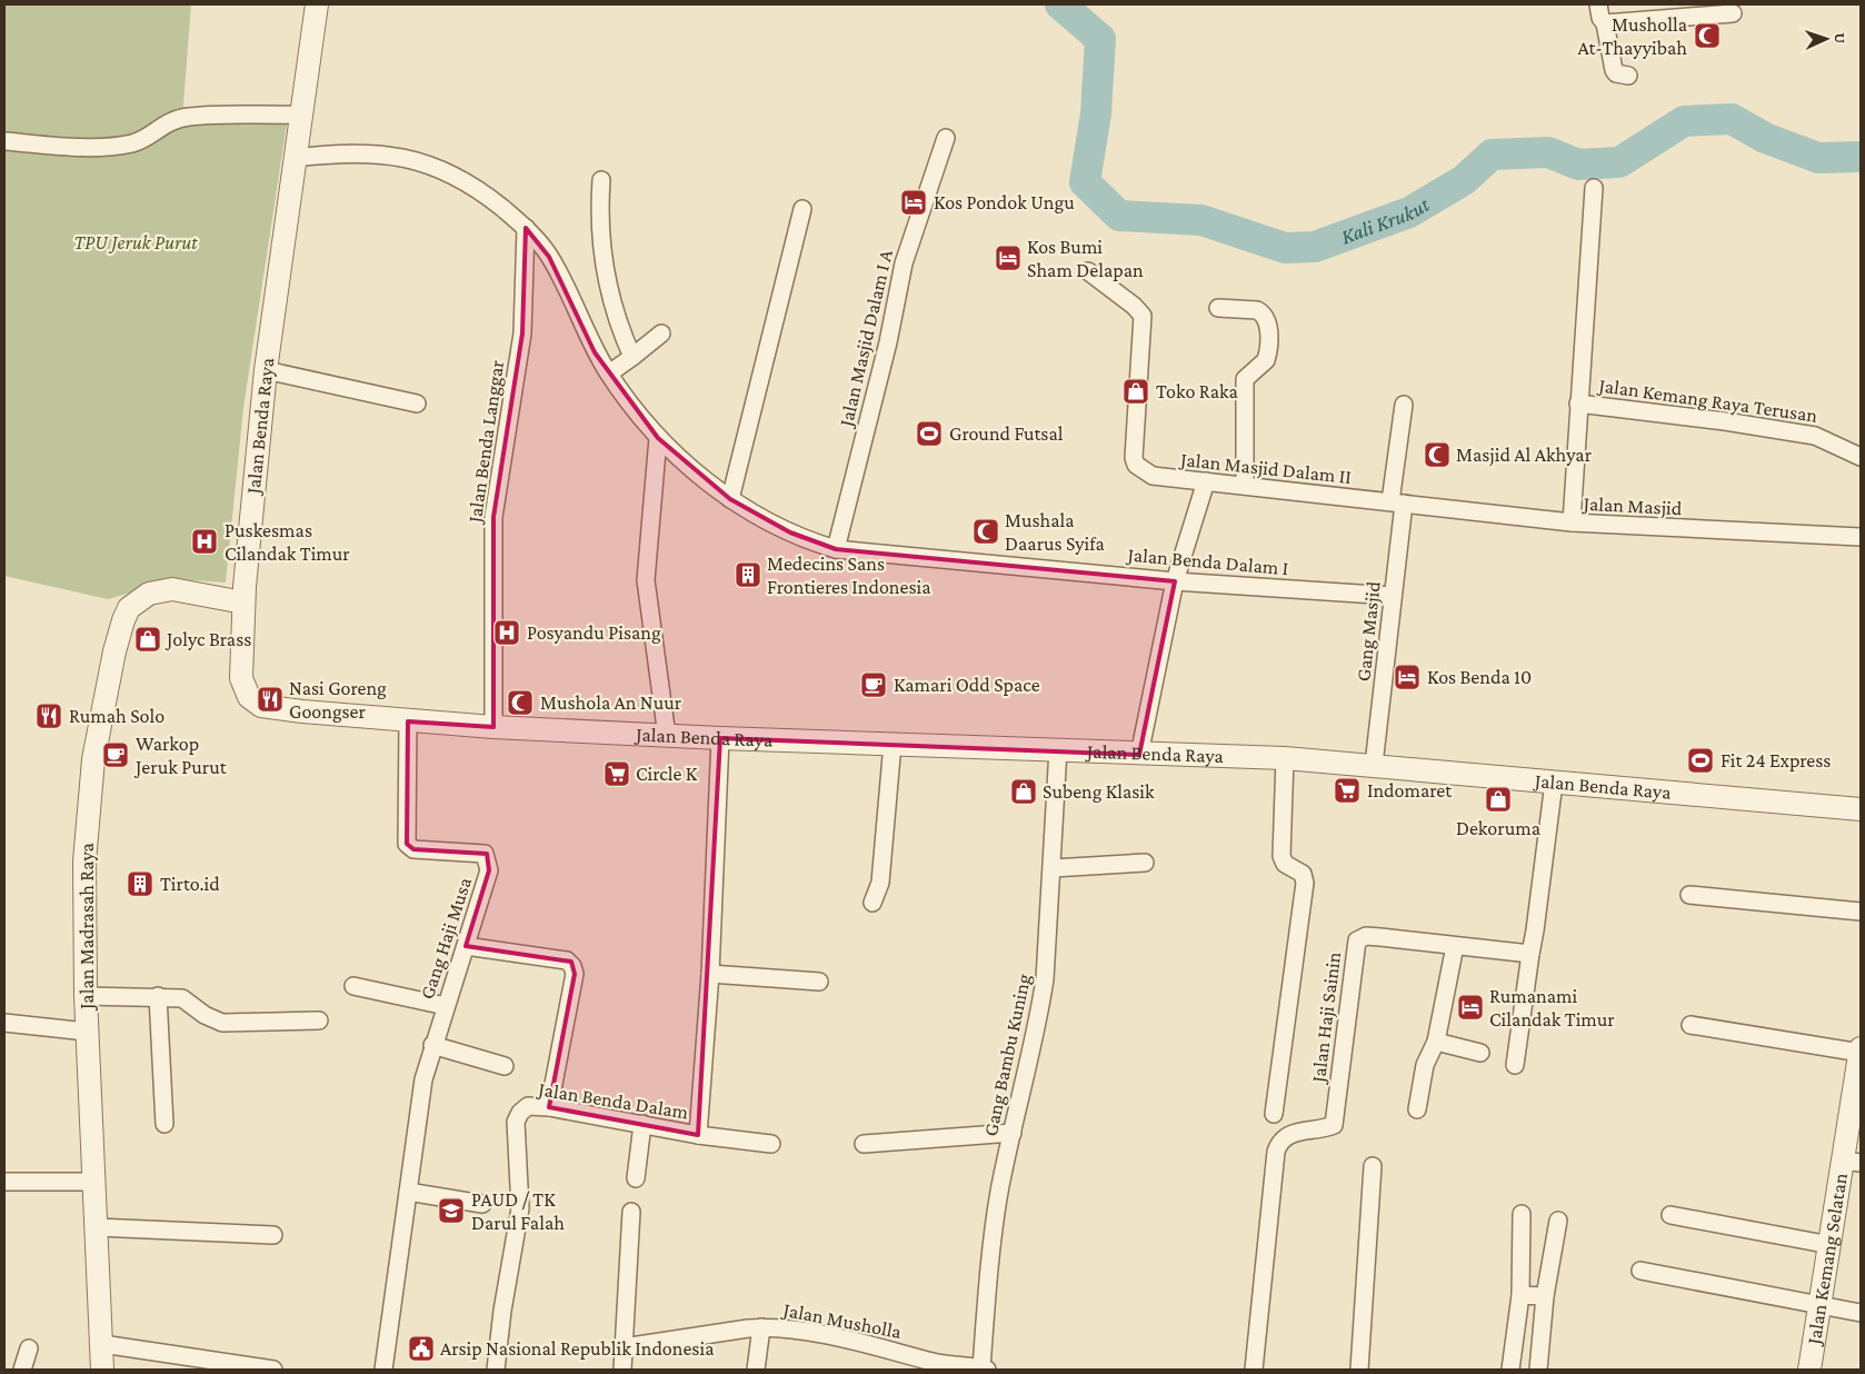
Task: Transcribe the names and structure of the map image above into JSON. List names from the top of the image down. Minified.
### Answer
{"streets":{"street":["Jalan Masjid Dalam I A","Jalan Kemang Raya Terusan","Jalan Benda Raya","Jalan Benda Langgar","Jalan Masjid Dalam II","Jalan Masjid","Jalan Benda Dalam I","Gang Masjid","Jalan Madrasah Raya","Gang Haji Musa","Jalan Haji Sainin","Gang Bambu Kuning","Jalan Benda Dalam","Jalan Kemang Selatan","Jalan Musholla"]},"crossings":[["Jalan Masjid Dalam I A","Jalan Benda Dalam I"],["Jalan Benda Raya","Jalan Benda Langgar"],["Jalan Benda Raya","Jalan Benda Dalam I"],["Jalan Benda Raya","Gang Masjid"],["Jalan Benda Raya","Jalan Madrasah Raya"],["Jalan Benda Raya","Gang Haji Musa"],["Jalan Benda Raya","Gang Bambu Kuning"],["Jalan Benda Raya","Jalan Benda Dalam"],["Jalan Benda Langgar","Jalan Benda Dalam I"],["Jalan Masjid Dalam II","Jalan Masjid"],["Jalan Masjid Dalam II","Gang Masjid"],["Jalan Masjid","Gang Masjid"],["Jalan Benda Dalam I","Gang Masjid"],["Gang Bambu Kuning","Jalan Musholla"]],"water":["Kali Krukut"],"parks":["TPU Jeruk Purut"],"places":{"mosque":["Musholla At-Thayyibah","Masjid Al Akhyar","Mushala Daarus Syifa","Mushola An Nuur"],"hotel":["Kos Pondok Ungu","Kos Bumi Sham Delapan","Kos Benda 10","Rumanami Cilandak Timur"],"shop":["Toko Raka","Jolyc Brass","Subeng Klasik","Dekoruma"],"sports":["Ground Futsal","Fit 24 Express"],"hospital":["Puskesmas Cilandak Timur","Posyandu Pisang"],"building":["Medecins Sans Frontieres Indonesia","Tirto.id"],"cafe":["Kamari Odd Space","Warkop Jeruk Purut"],"restaurant":["Nasi Goreng Goongser","Rumah Solo"],"supermarket":["Circle K","Indomaret"],"school or university":["PAUD / TK Darul Falah"],"public building":["Arsip Nasional Republik Indonesia"]},"north":"right"}
